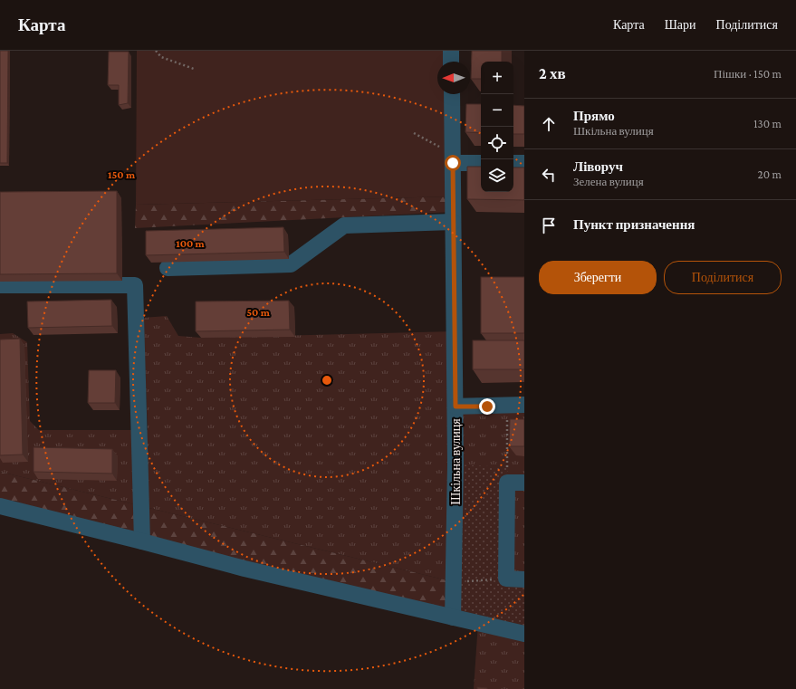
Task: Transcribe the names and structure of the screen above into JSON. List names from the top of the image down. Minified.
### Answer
{"streets":{"street":["Шкільна вулиця"]},"north":"left","page":{"header":"Карта","nav":["Карта","Шари","Поділитися"],"heading":["2 хв","Пішки · 150 m"],"map_buttons":["+","−"],"list":[["Прямо","Шкільна вулиця","130 m"],["Ліворуч","Зелена вулиця","20 m"],"Пункт призначення"],"buttons":["Зберегти","Поділитися"]},"rings":["150 m","100 m","50 m"]}
